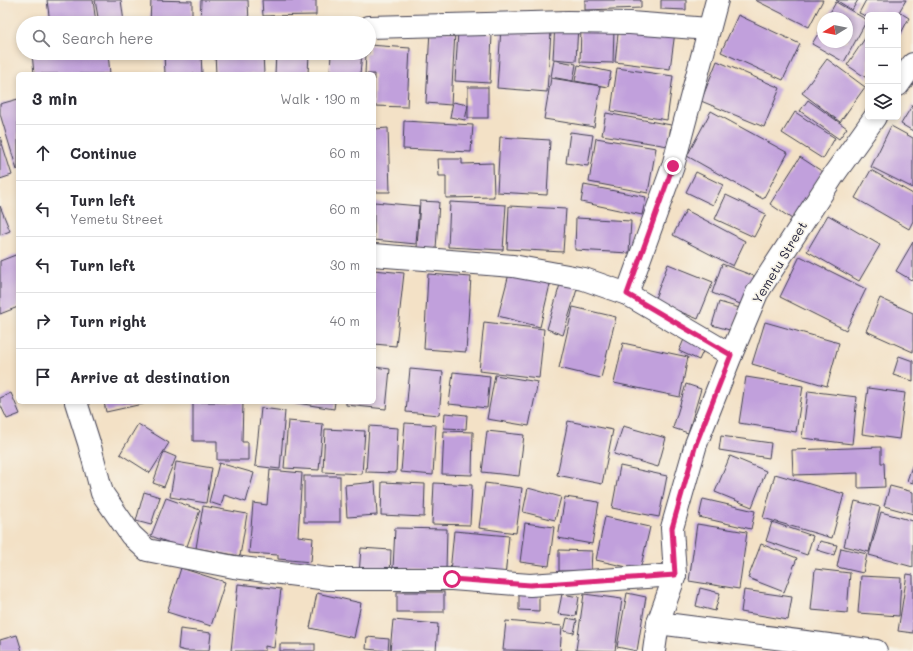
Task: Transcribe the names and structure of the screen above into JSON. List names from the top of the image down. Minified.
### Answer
{"streets":{"street":["Yemetu Street"]},"north":"left","page":{"map_buttons":["+","−"],"search":"Search here","heading":["3 min","Walk · 190 m"],"list":[["Continue","60 m"],["Turn left","Yemetu Street","60 m"],["Turn left","30 m"],["Turn right","40 m"],"Arrive at destination"]}}
